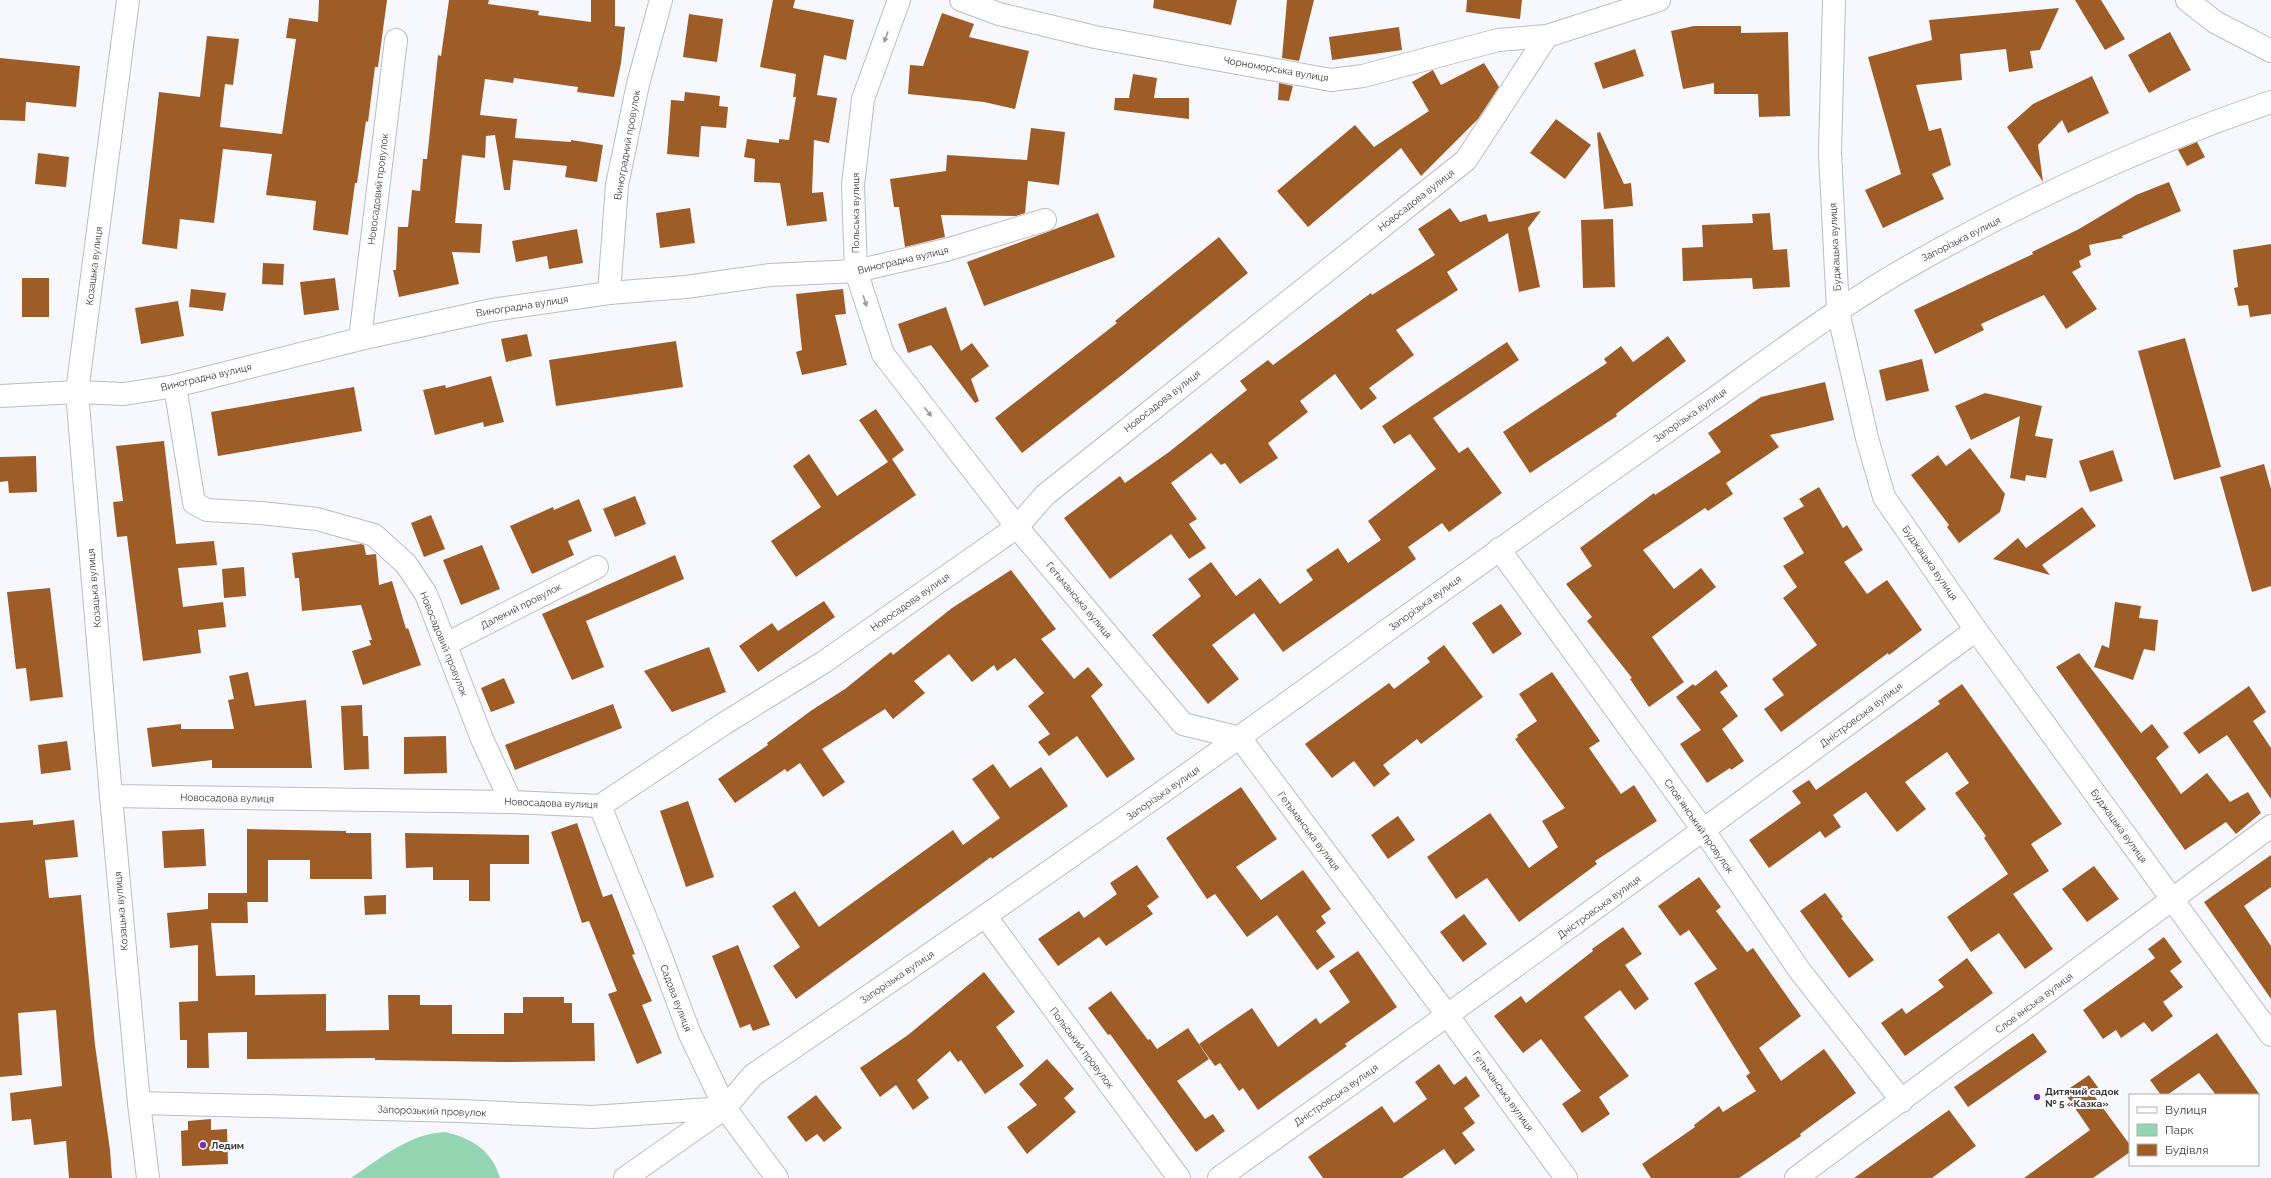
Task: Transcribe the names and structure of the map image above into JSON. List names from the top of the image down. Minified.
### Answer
{"streets":{"street":["Чорноморська вулиця","Виноградний провулок","Новосадовий провулок","Новосадова вулиця","Польська вулиця","Запорізька вулиця","Буджацька вулиця","Виноградна вулиця","Козацька вулиця","Гетьманська вулиця","Далекий провулок","Дністровська вулиця","Словʼянський провулок","Садова вулиця","Словʼянська вулиця","Польський провулок","Запорозький провулок"]},"crossings":[["Чорноморська вулиця","Новосадова вулиця"],["Виноградний провулок","Виноградна вулиця"],["Новосадовий провулок","Новосадова вулиця"],["Новосадовий провулок","Виноградна вулиця"],["Новосадовий провулок","Далекий провулок"],["Новосадова вулиця","Польська вулиця"],["Новосадова вулиця","Козацька вулиця"],["Новосадова вулиця","Гетьманська вулиця"],["Новосадова вулиця","Садова вулиця"],["Польська вулиця","Виноградна вулиця"],["Польська вулиця","Гетьманська вулиця"],["Запорізька вулиця","Буджацька вулиця"],["Запорізька вулиця","Гетьманська вулиця"],["Запорізька вулиця","Словʼянський провулок"],["Запорізька вулиця","Садова вулиця"],["Запорізька вулиця","Польський провулок"],["Запорізька вулиця","Запорозький провулок"],["Буджацька вулиця","Дністровська вулиця"],["Буджацька вулиця","Словʼянська вулиця"],["Виноградна вулиця","Козацька вулиця"],["Козацька вулиця","Запорозький провулок"],["Гетьманська вулиця","Дністровська вулиця"],["Дністровська вулиця","Словʼянський провулок"],["Словʼянський провулок","Словʼянська вулиця"],["Садова вулиця","Запорозький провулок"]],"one_way":["Польська вулиця"],"places":["Дитячий садок № 5 «Казка»","Ледим"],"legend":["Вулиця","Парк","Будівля"]}
